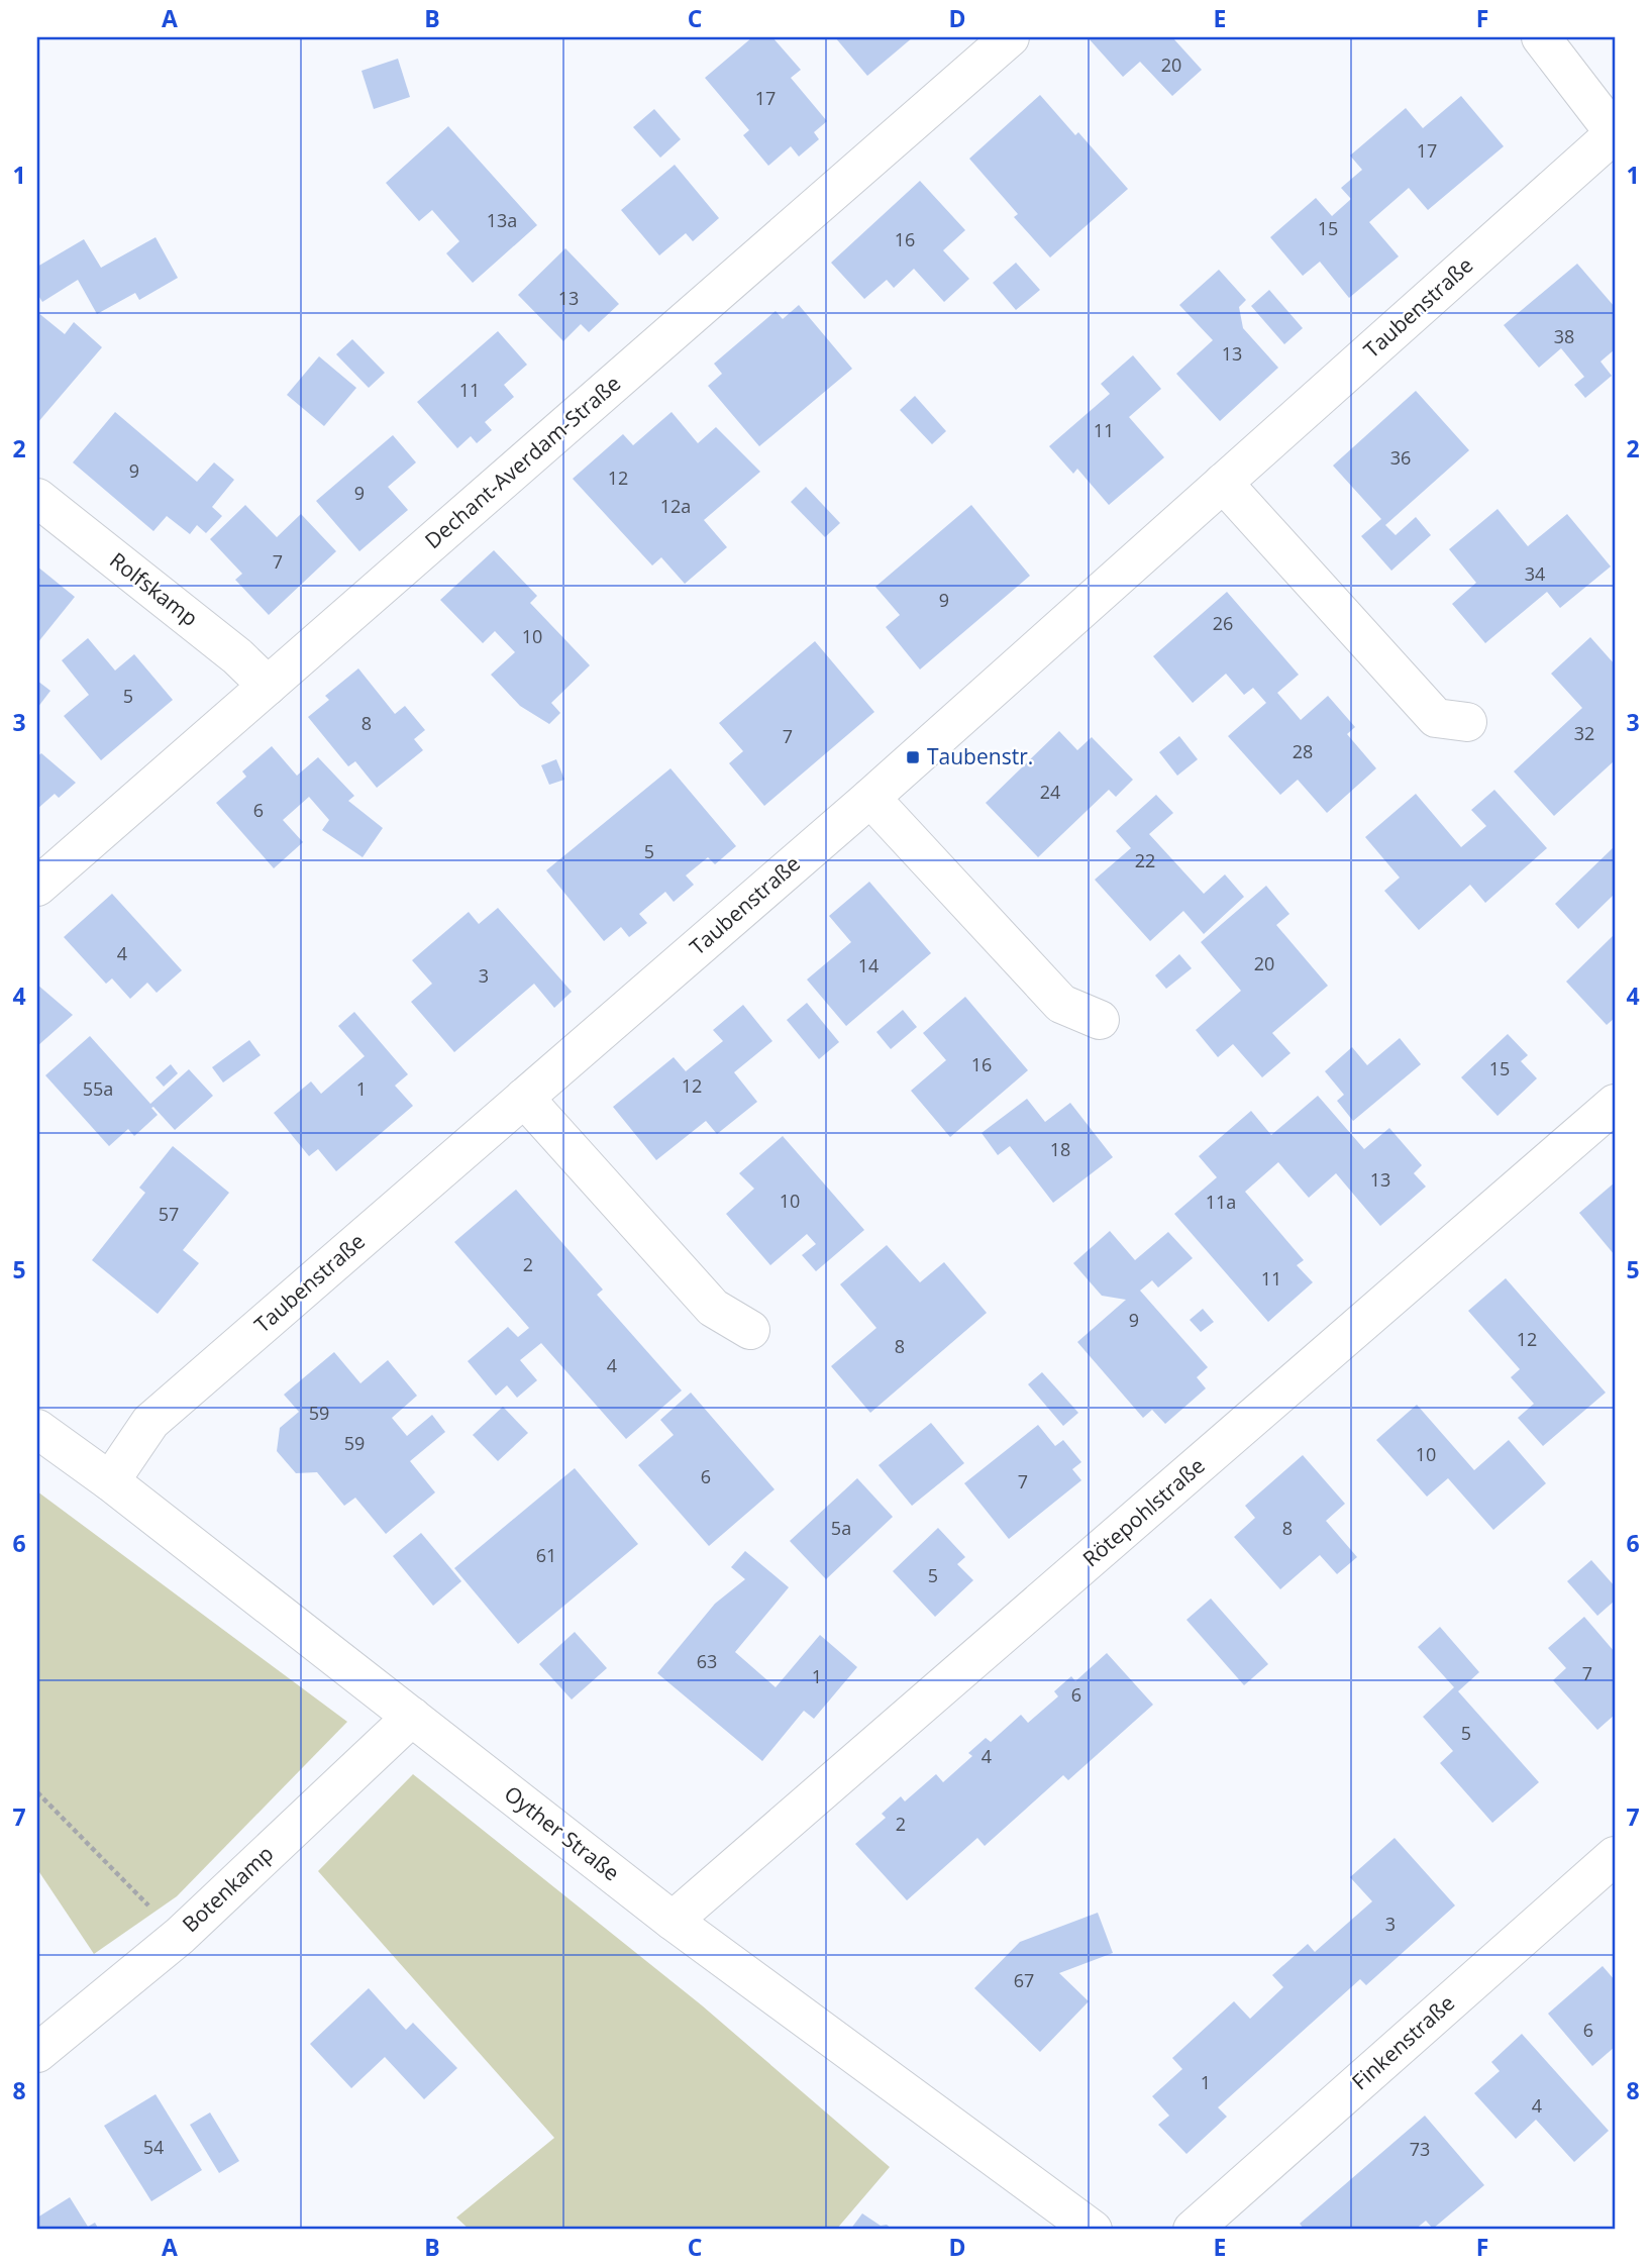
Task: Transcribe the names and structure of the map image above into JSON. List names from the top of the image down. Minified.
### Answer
{"streets":{"street":["Taubenstraße","Dechant-Averdam-Straße","Rolfskamp","Rötepohlstraße","Oyther Straße","Botenkamp","Finkenstraße"]},"crossings":[["Taubenstraße","Oyther Straße"],["Dechant-Averdam-Straße","Rolfskamp"],["Rötepohlstraße","Oyther Straße"],["Oyther Straße","Botenkamp"]],"places":{"transit":["Taubenstr."]},"house_numbers":["20","17","17","13a","15","16","13","38","13","11","11","36","9","12","9","12a","7","34","9","26","10","5","8","32","7","28","24","6","5","22","4","20","14","3","16","15","12","55a","1","18","13","10","11a","57","2","11","9","12","8","4","59","59","10","6","7","5a","8","61","5","63","7","1","6","5","4","2","3","67","6","1","4","54","73"],"grid":{"columns":["A","B","C","D","E","F"],"rows":["1","2","3","4","5","6","7","8"]}}
